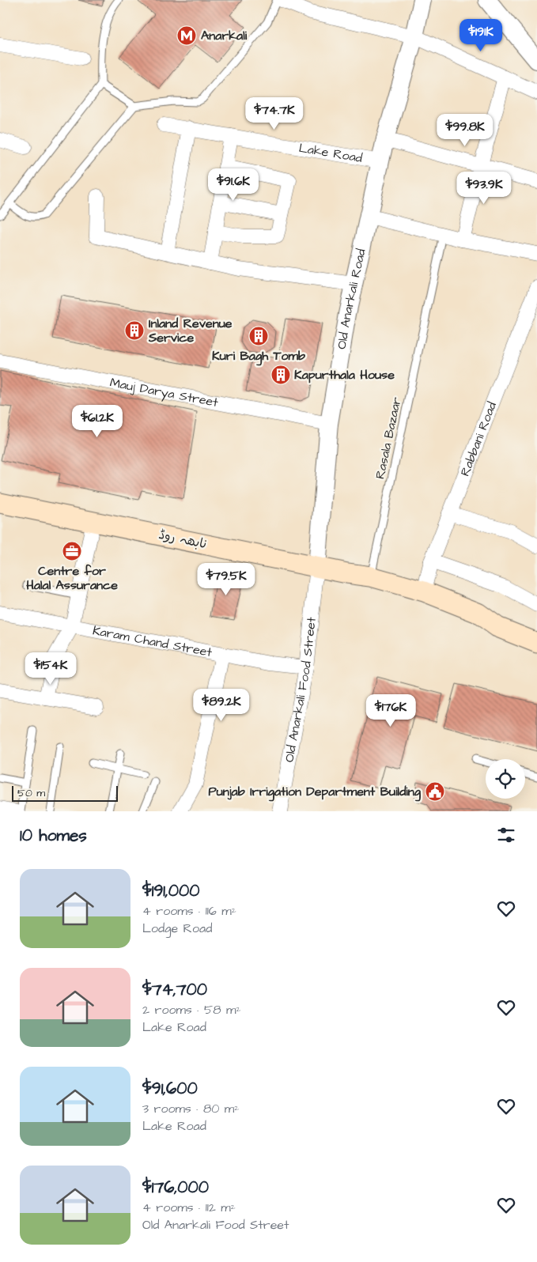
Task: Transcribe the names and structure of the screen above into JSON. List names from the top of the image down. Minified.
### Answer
{"streets":{"main road":["نابھہ روڈ"],"street":["Lake Road","Old Anarkali Road","Mauj Darya Street","Rabbani Road","Karam Chand Street","Old Anarkali Food Street"],"lane":["Rasala Bazaar"]},"crossings":[["Lake Road","Old Anarkali Road"],["Old Anarkali Road","Mauj Darya Street"],["Old Anarkali Road","نابھہ روڈ"],["Old Anarkali Road","Old Anarkali Food Street"],["Rasala Bazaar","نابھہ روڈ"],["Rabbani Road","نابھہ روڈ"],["نابھہ روڈ","Old Anarkali Food Street"],["Karam Chand Street","Old Anarkali Food Street"]],"places":{"metro station":["Anarkali"],"building":["Inland Revenue Service","Kuri Bagh Tomb","Kapurthala House"],"office":["Centre for Halal Assurance"],"public building":["Punjab Irrigation Department Building"]},"scale_bar":"50 m","page":{"price":["$191K","$74.7K","$99.8K","$91.6K","$93.9K","$61.2K","$79.5K","$154K","$89.2K","$176K"],"scale":"50 m","heading":"10 homes","list":[{"name":"$191,000","note":"4 rooms · 116 m² · Lodge Road"},{"name":"$74,700","note":"2 rooms · 58 m² · Lake Road"},{"name":"$91,600","note":"3 rooms · 80 m² · Lake Road"},{"name":"$176,000","note":"4 rooms · 112 m² · Old Anarkali Food Street"}]}}
